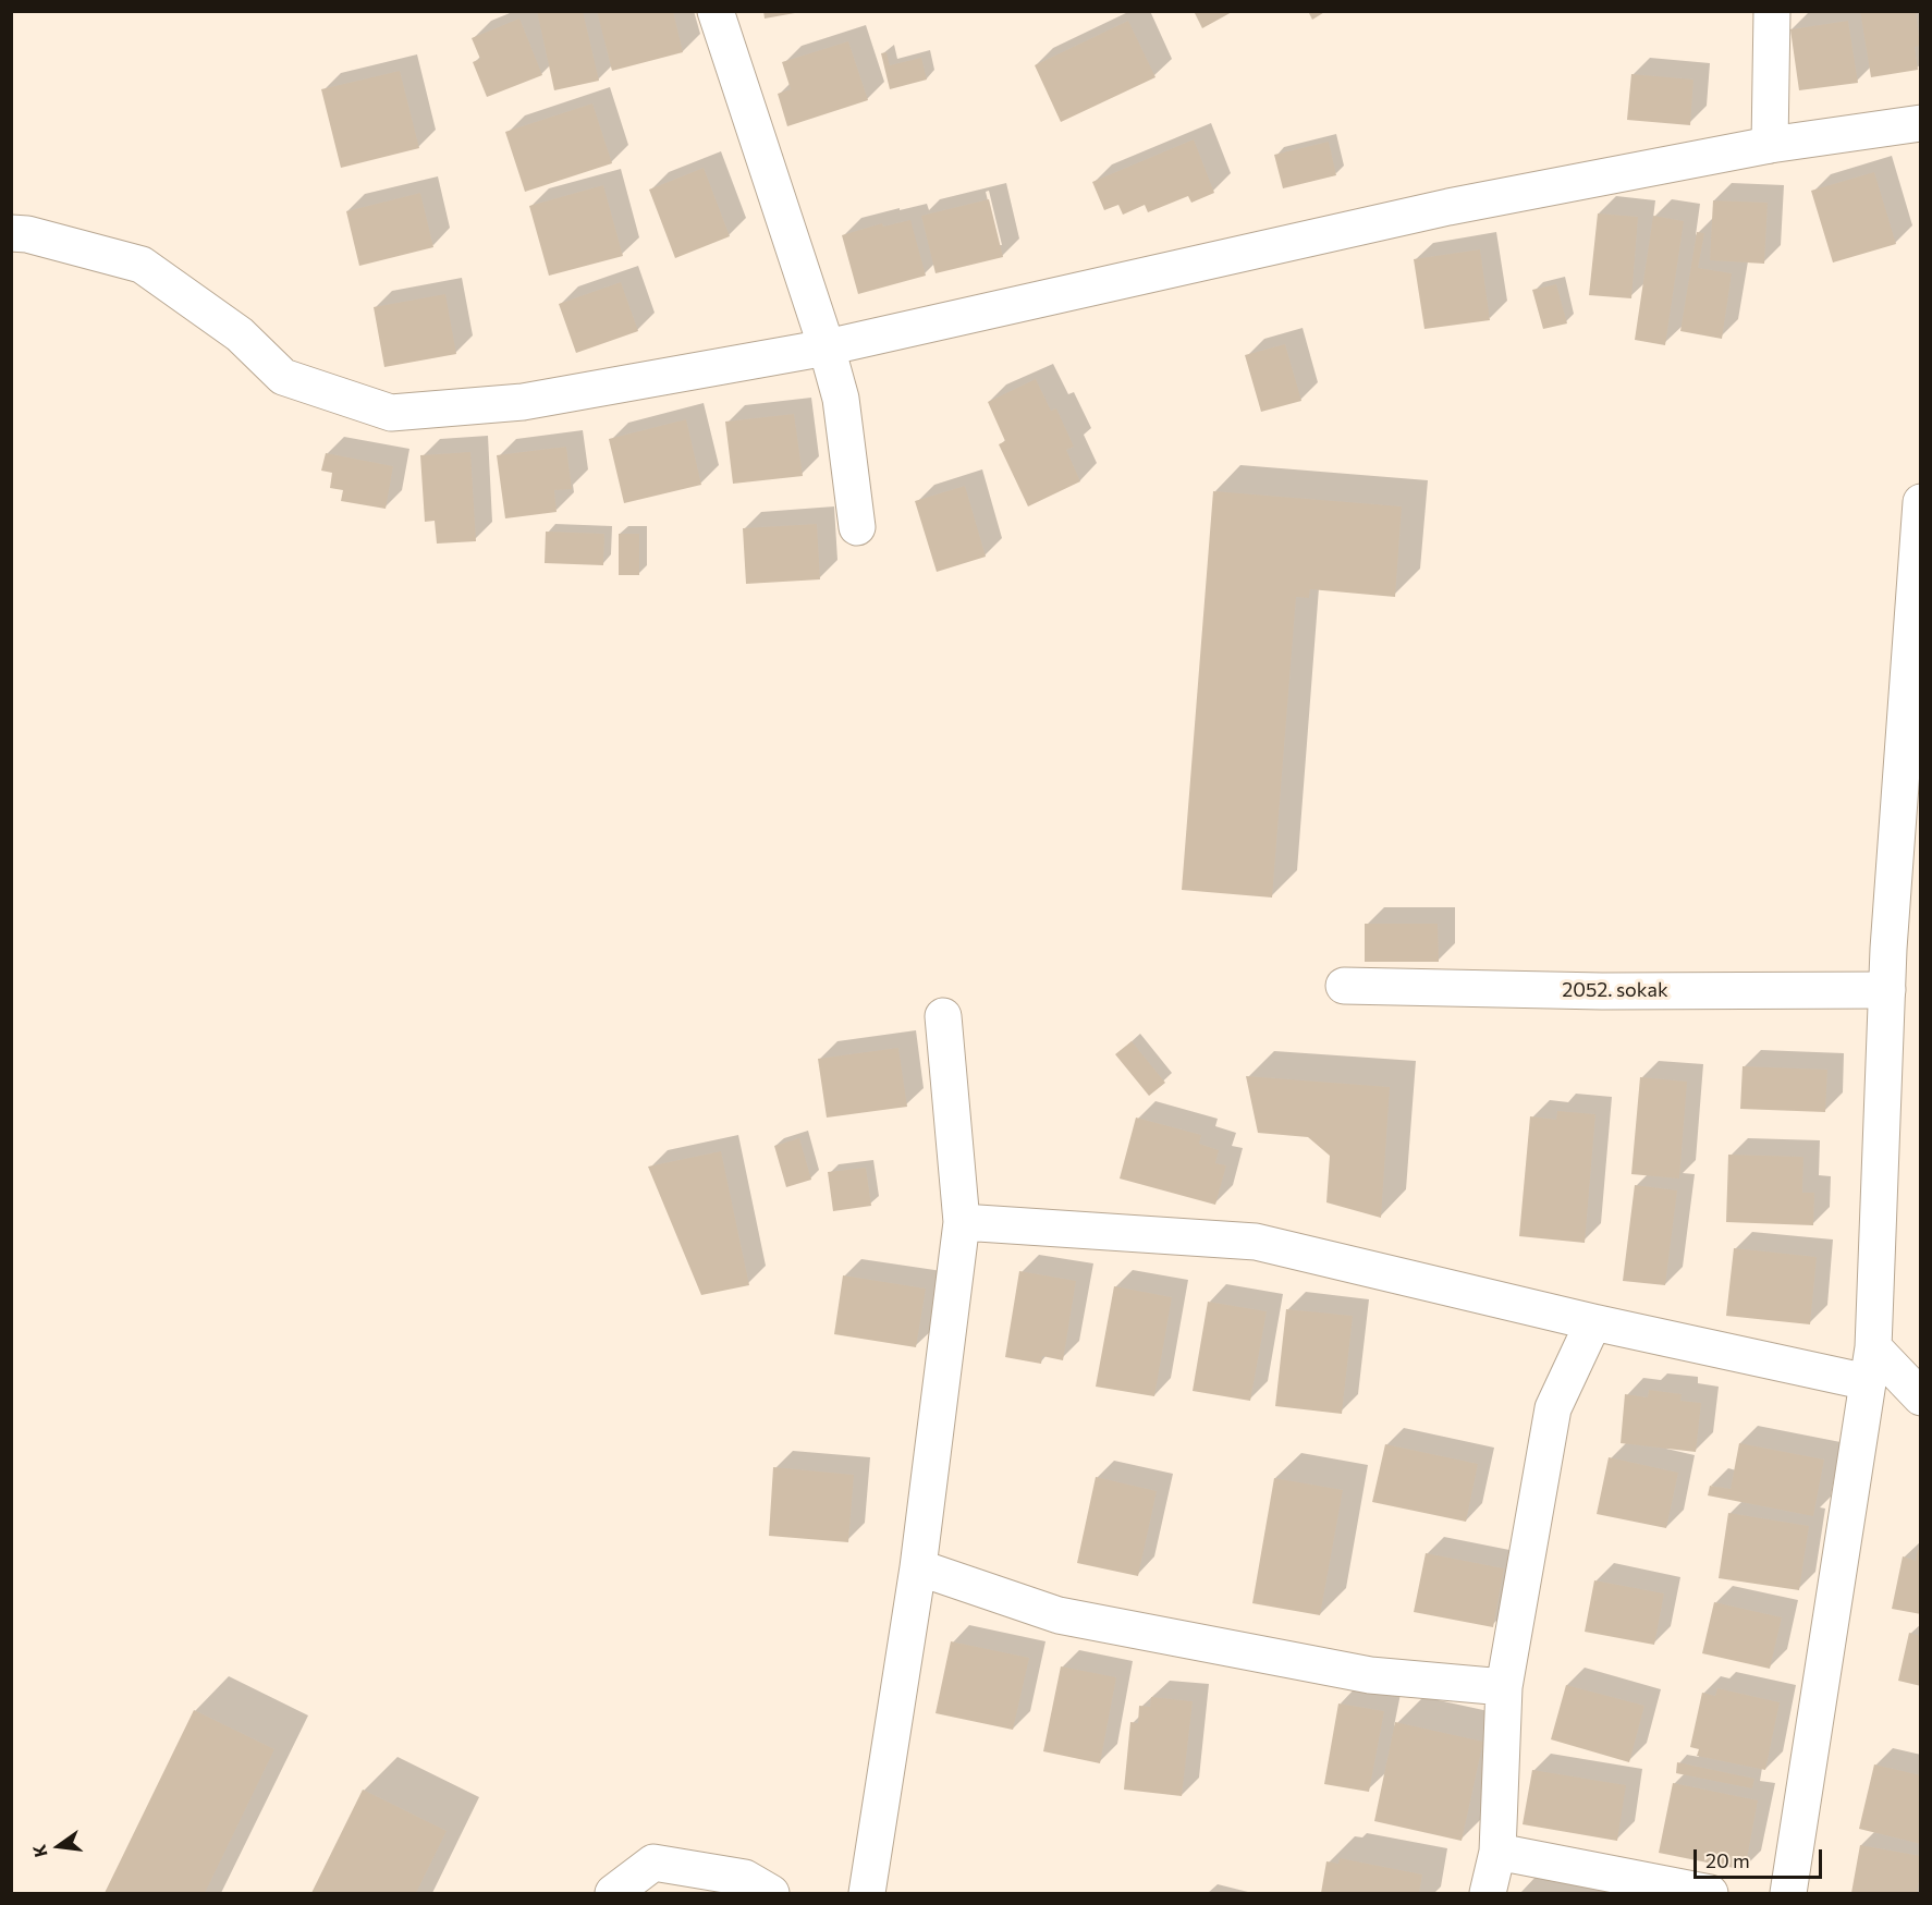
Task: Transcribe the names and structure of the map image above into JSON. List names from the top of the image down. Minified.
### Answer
{"streets":{"street":["2052. sokak"]},"scale_bar":"20 m","north":"left"}
